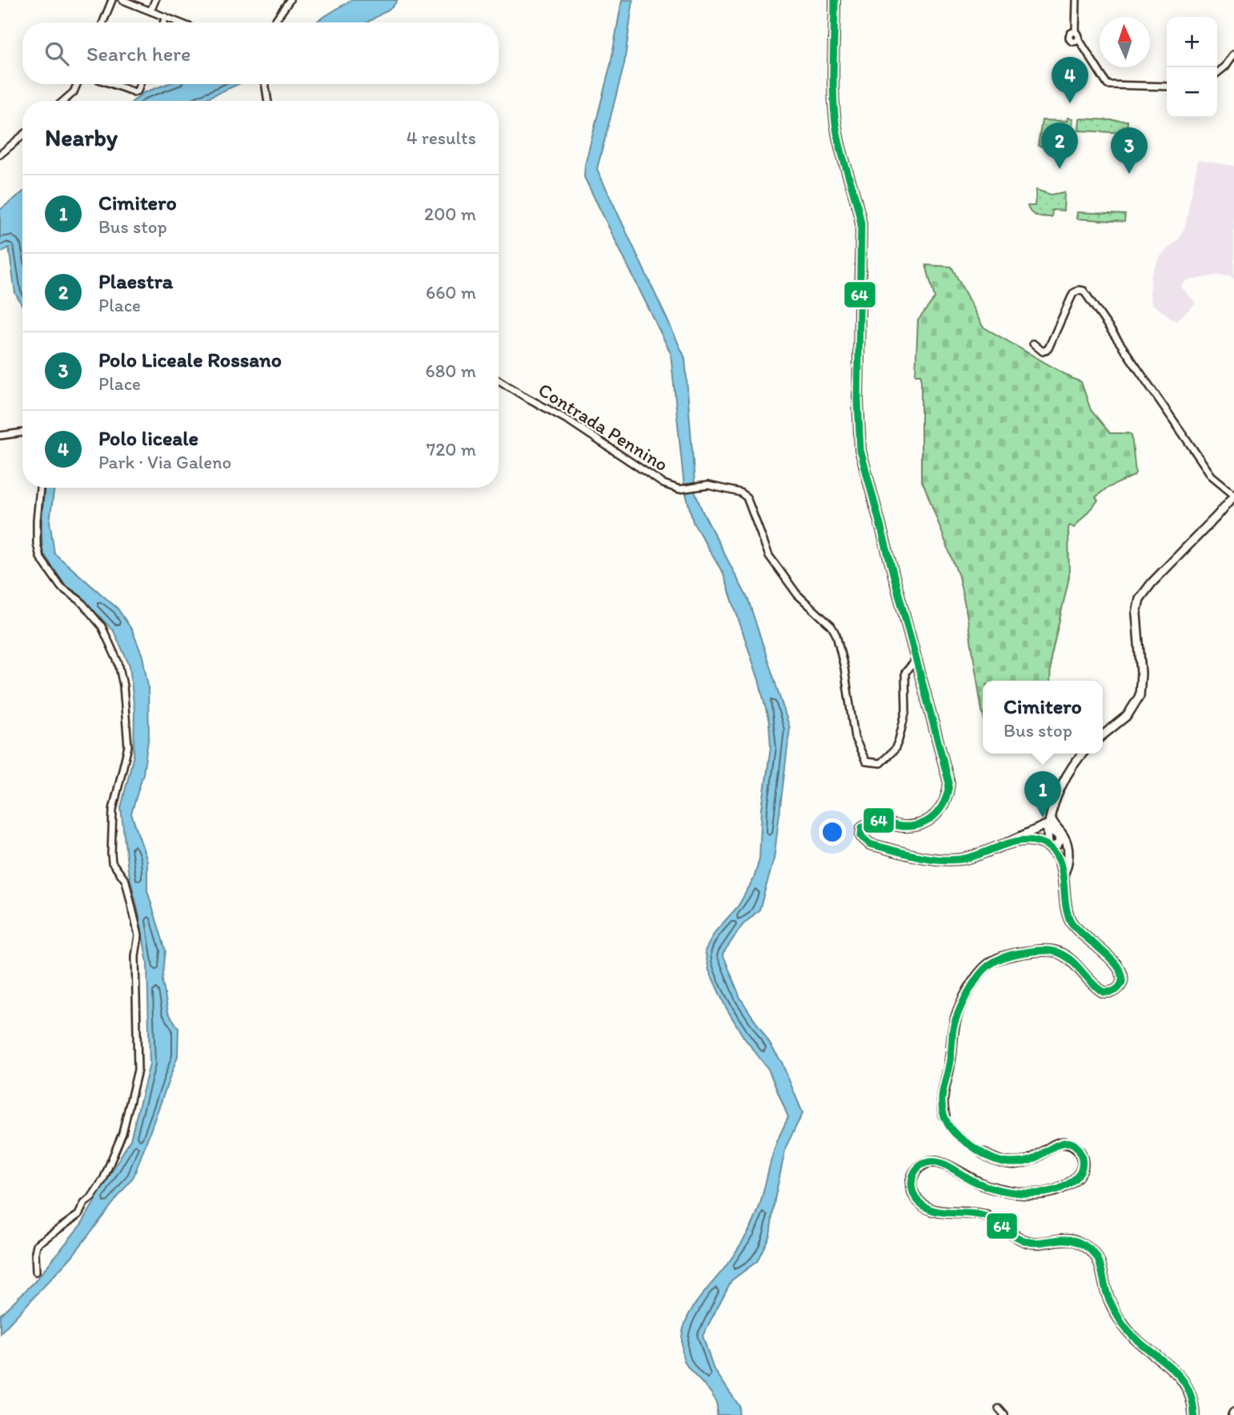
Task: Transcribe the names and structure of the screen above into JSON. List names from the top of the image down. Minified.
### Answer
{"streets":{"street":["Contrada Pennino"]},"lines":["transit line 64"],"north":"top","page":{"map_buttons":["+","−"],"search":"Search here","pins":["4","2","3","1"],"heading":["Nearby","4 results"],"list":[{"mark":"1","name":"Cimitero","note":"Bus stop","value":"200 m"},{"mark":"2","name":"Plaestra","note":"Place","value":"660 m"},{"mark":"3","name":"Polo Liceale Rossano","note":"Place","value":"680 m"},{"mark":"4","name":"Polo liceale","note":"Park · Via Galeno","value":"720 m"}],"popup":["Cimitero","Bus stop"]}}
